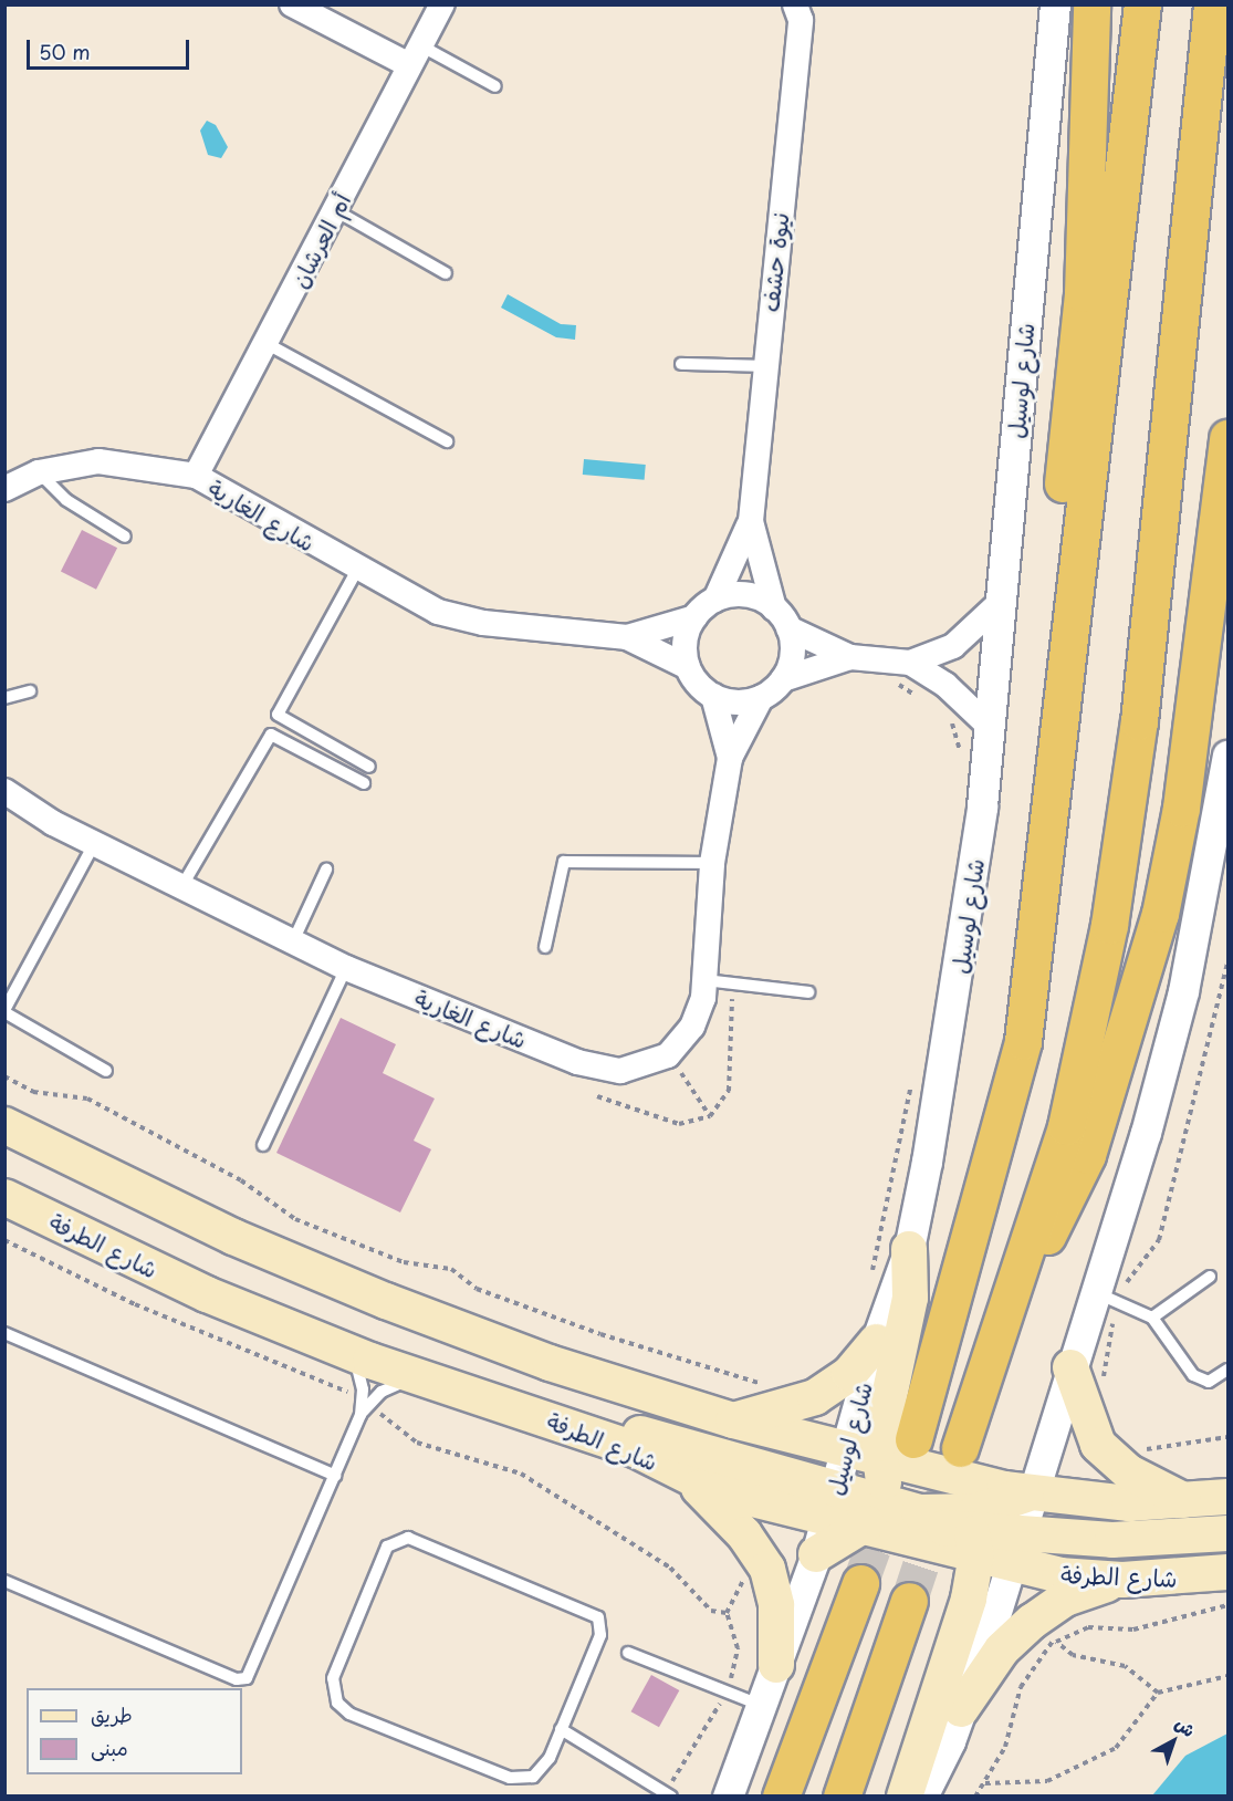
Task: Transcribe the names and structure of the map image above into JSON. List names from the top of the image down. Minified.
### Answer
{"streets":{"main road":["شارع الطرفة"],"street":["أم العرشان","نيوة حشف","شارع لوسيل","شارع الغارية"]},"crossings":[["أم العرشان","شارع الغارية"],["نيوة حشف","شارع الغارية"],["شارع لوسيل","شارع الطرفة"]],"legend":["طريق","مبنى"],"scale_bar":"50 m","north":"top right"}
